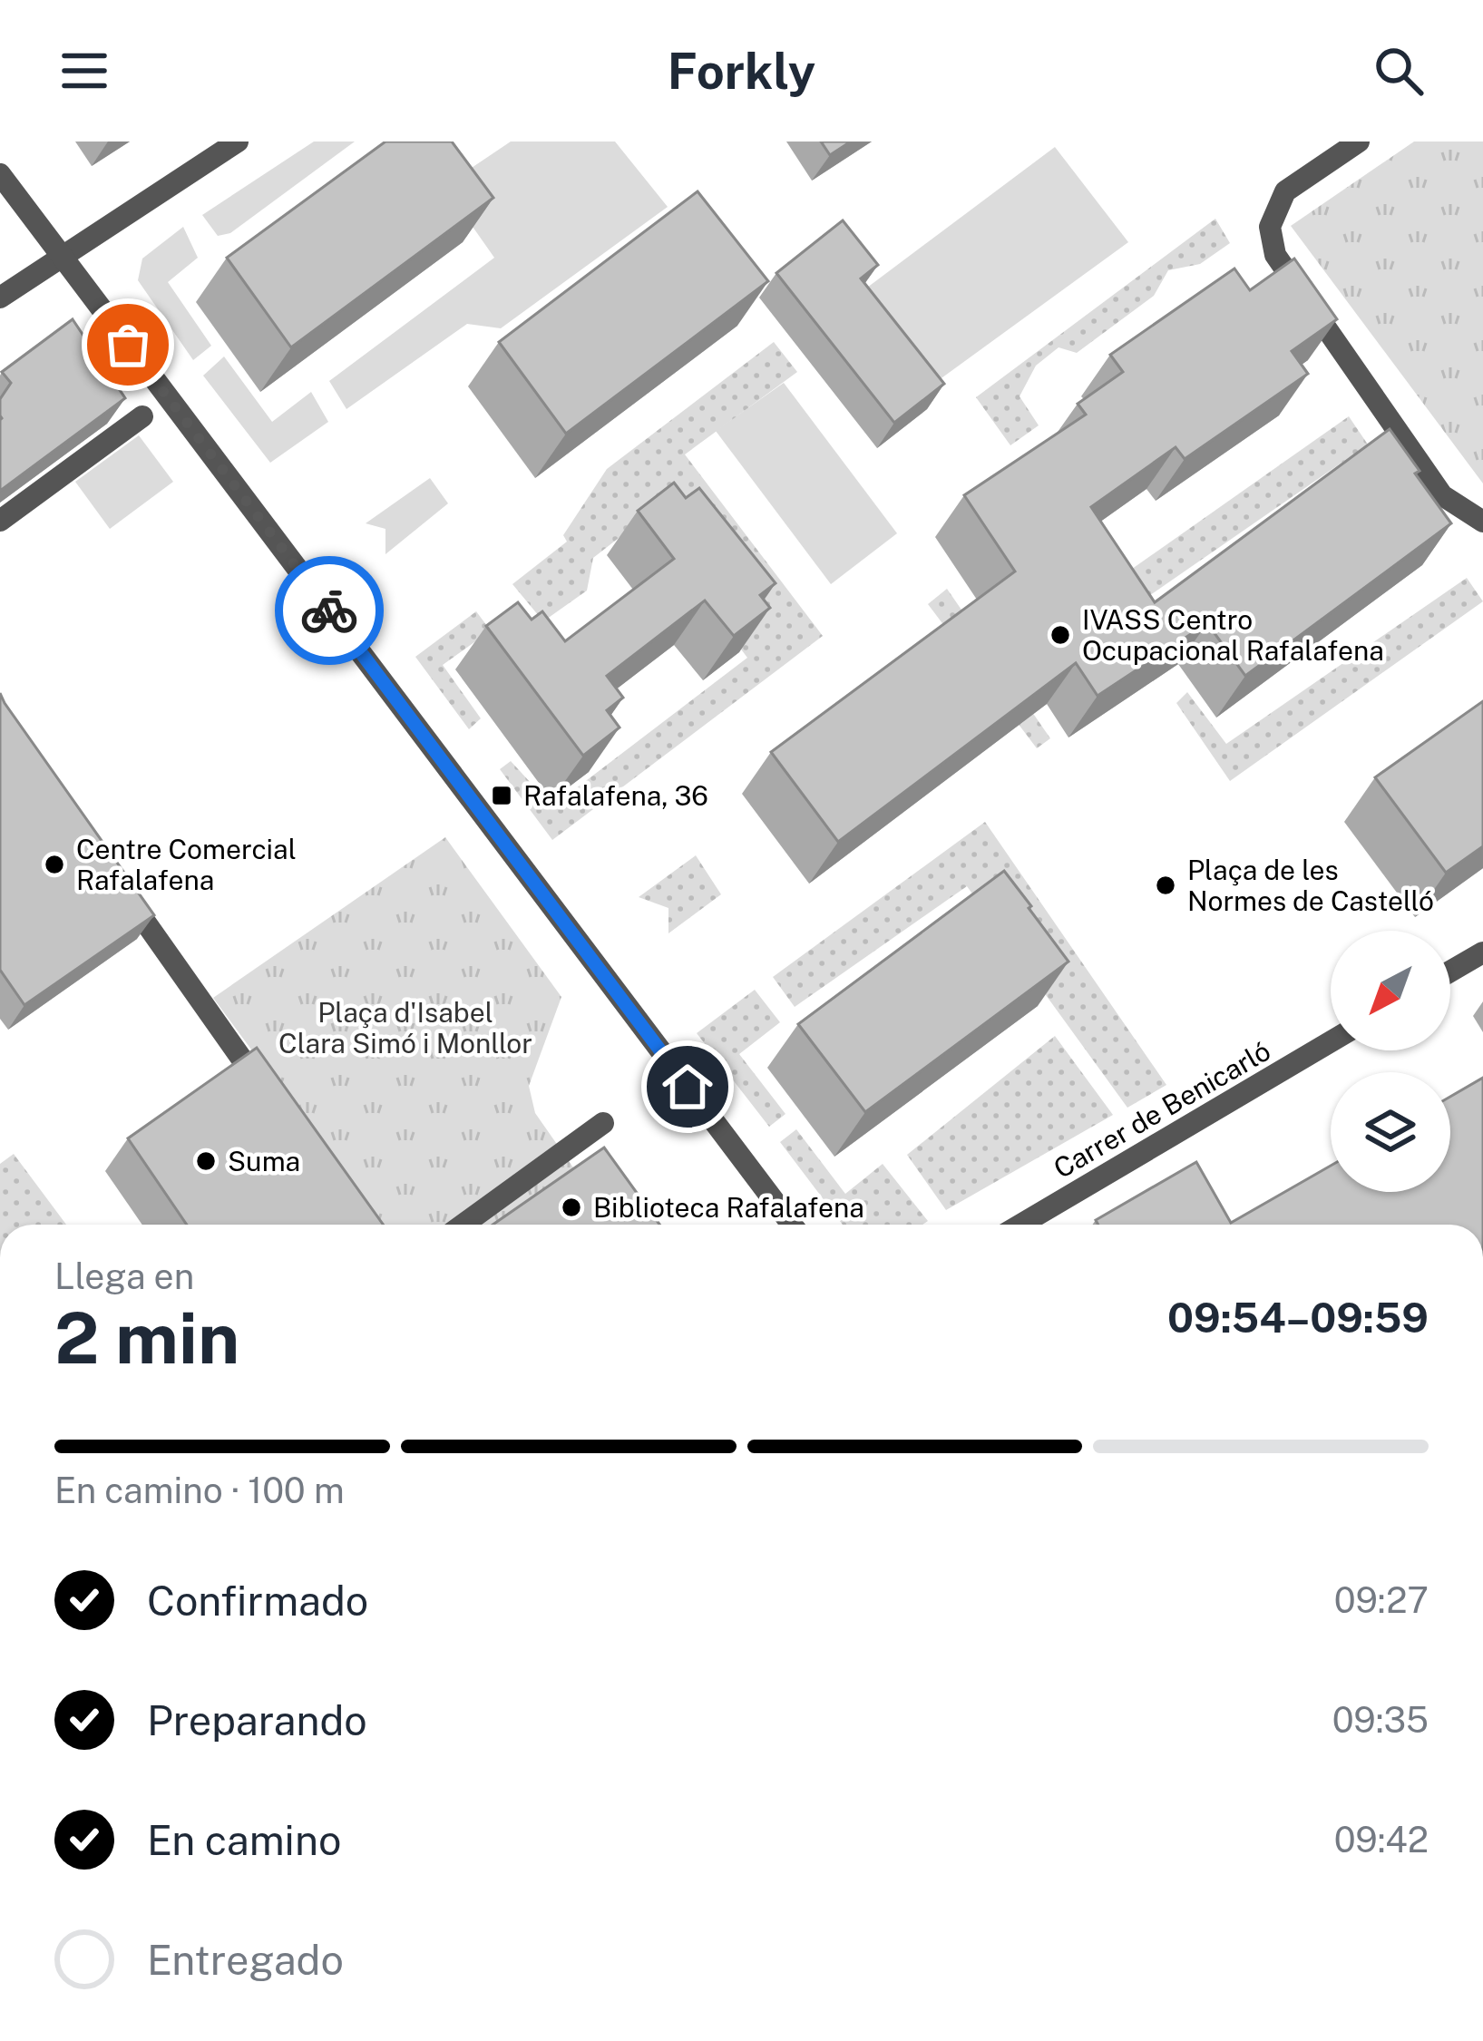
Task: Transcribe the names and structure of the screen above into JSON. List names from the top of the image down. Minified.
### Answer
{"streets":{"street":["Carrer de Benicarló"]},"parks":["Plaça d'Isabel Clara Simó i Monllor"],"places":{"other":["IVASS Centro Ocupacional Rafalafena","Centre Comercial Rafalafena","Plaça de les Normes de Castelló","Suma","Biblioteca Rafalafena"],"transit":["Rafalafena, 36"]},"north":"bottom left","page":{"header":"Forkly","heading":["2 min","Llega en","09:54–09:59"],"bar":"En camino · 100 m","list":[["Confirmado","09:27"],["Preparando","09:35"],["En camino","09:42"],"Entregado"]}}
